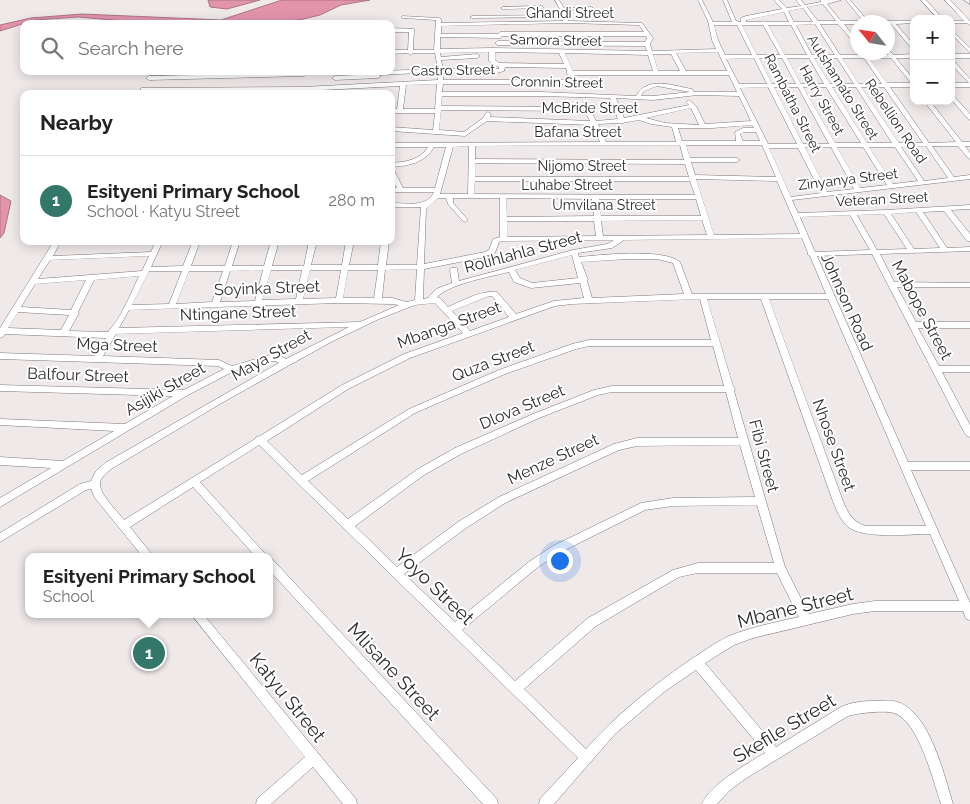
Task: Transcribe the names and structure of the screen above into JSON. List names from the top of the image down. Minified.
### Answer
{"streets":{"street":["Ghandi Street","Samora Street","Castro Street","Cronnin Street","Autshamato Street","Harry Street","Rambatha Street","McBride Street","Rebellion Road","Bafana Street","Nijomo Street","Zinyanya Street","Luhabe Street","Veteran Street","Umvilana Street","Rolihlahla Street","Soyinka Street","Johnson Road","Mabope Street","Ntingane Street","Mbanga Street","Mga Street","Maya Street","Quza Street","Balfour Street","Asijiki Street","Dlova Street","Nhose Street","Fibi Street","Menze Street","Yoyo Street","Mbane Street","Mlisane Street","Katyu Street","Skefile Street"]},"crossings":[["Samora Street","Autshamato Street"],["Samora Street","Harry Street"],["Samora Street","Rambatha Street"],["Samora Street","Rebellion Road"],["Samora Street","Johnson Road"],["Cronnin Street","Autshamato Street"],["Cronnin Street","Harry Street"],["Cronnin Street","Rambatha Street"],["Cronnin Street","Rebellion Road"],["Cronnin Street","Johnson Road"],["Autshamato Street","Bafana Street"],["Autshamato Street","Zinyanya Street"],["Harry Street","Bafana Street"],["Harry Street","Zinyanya Street"],["Rambatha Street","Bafana Street"],["Rambatha Street","Zinyanya Street"],["McBride Street","Johnson Road"],["Rebellion Road","Bafana Street"],["Rebellion Road","Zinyanya Street"],["Bafana Street","Johnson Road"],["Nijomo Street","Johnson Road"],["Zinyanya Street","Johnson Road"],["Veteran Street","Johnson Road"],["Veteran Street","Mabope Street"],["Rolihlahla Street","Johnson Road"],["Rolihlahla Street","Maya Street"],["Soyinka Street","Maya Street"],["Johnson Road","Mbanga Street"],["Johnson Road","Nhose Street"],["Johnson Road","Mbane Street"],["Ntingane Street","Maya Street"],["Mbanga Street","Nhose Street"],["Mbanga Street","Fibi Street"],["Mbanga Street","Yoyo Street"],["Mga Street","Asijiki Street"],["Maya Street","Asijiki Street"],["Quza Street","Fibi Street"],["Quza Street","Yoyo Street"],["Balfour Street","Asijiki Street"],["Dlova Street","Fibi Street"],["Dlova Street","Yoyo Street"],["Fibi Street","Menze Street"],["Fibi Street","Mbane Street"],["Menze Street","Yoyo Street"],["Yoyo Street","Mbane Street"]],"north":"top left","page":{"map_buttons":["+","−"],"search":"Search here","heading":"Nearby","list":[{"mark":"1","name":"Esityeni Primary School","note":"School · Katyu Street","value":"280 m"}],"popup":["Esityeni Primary School","School"],"pins":"1"}}
